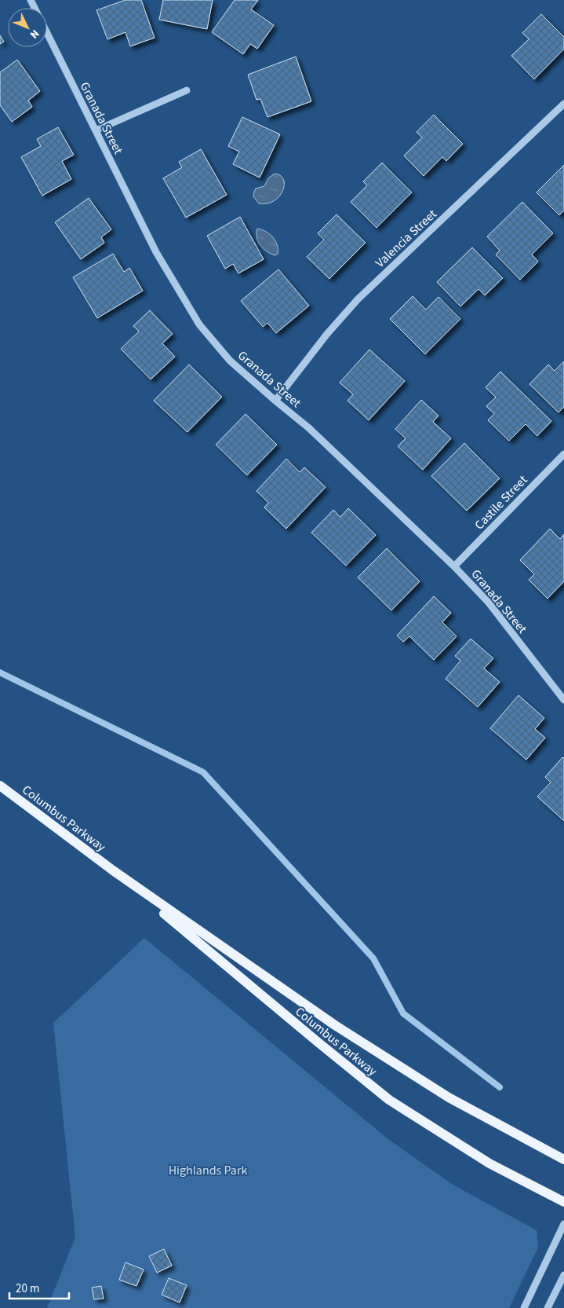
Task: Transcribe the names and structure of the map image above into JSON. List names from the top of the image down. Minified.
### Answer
{"streets":{"main road":["Columbus Parkway"],"street":["Granada Street","Valencia Street","Castile Street"]},"crossings":[["Granada Street","Valencia Street"],["Granada Street","Castile Street"]],"parks":["Highlands Park"],"scale_bar":"20 m","north":"bottom right"}
